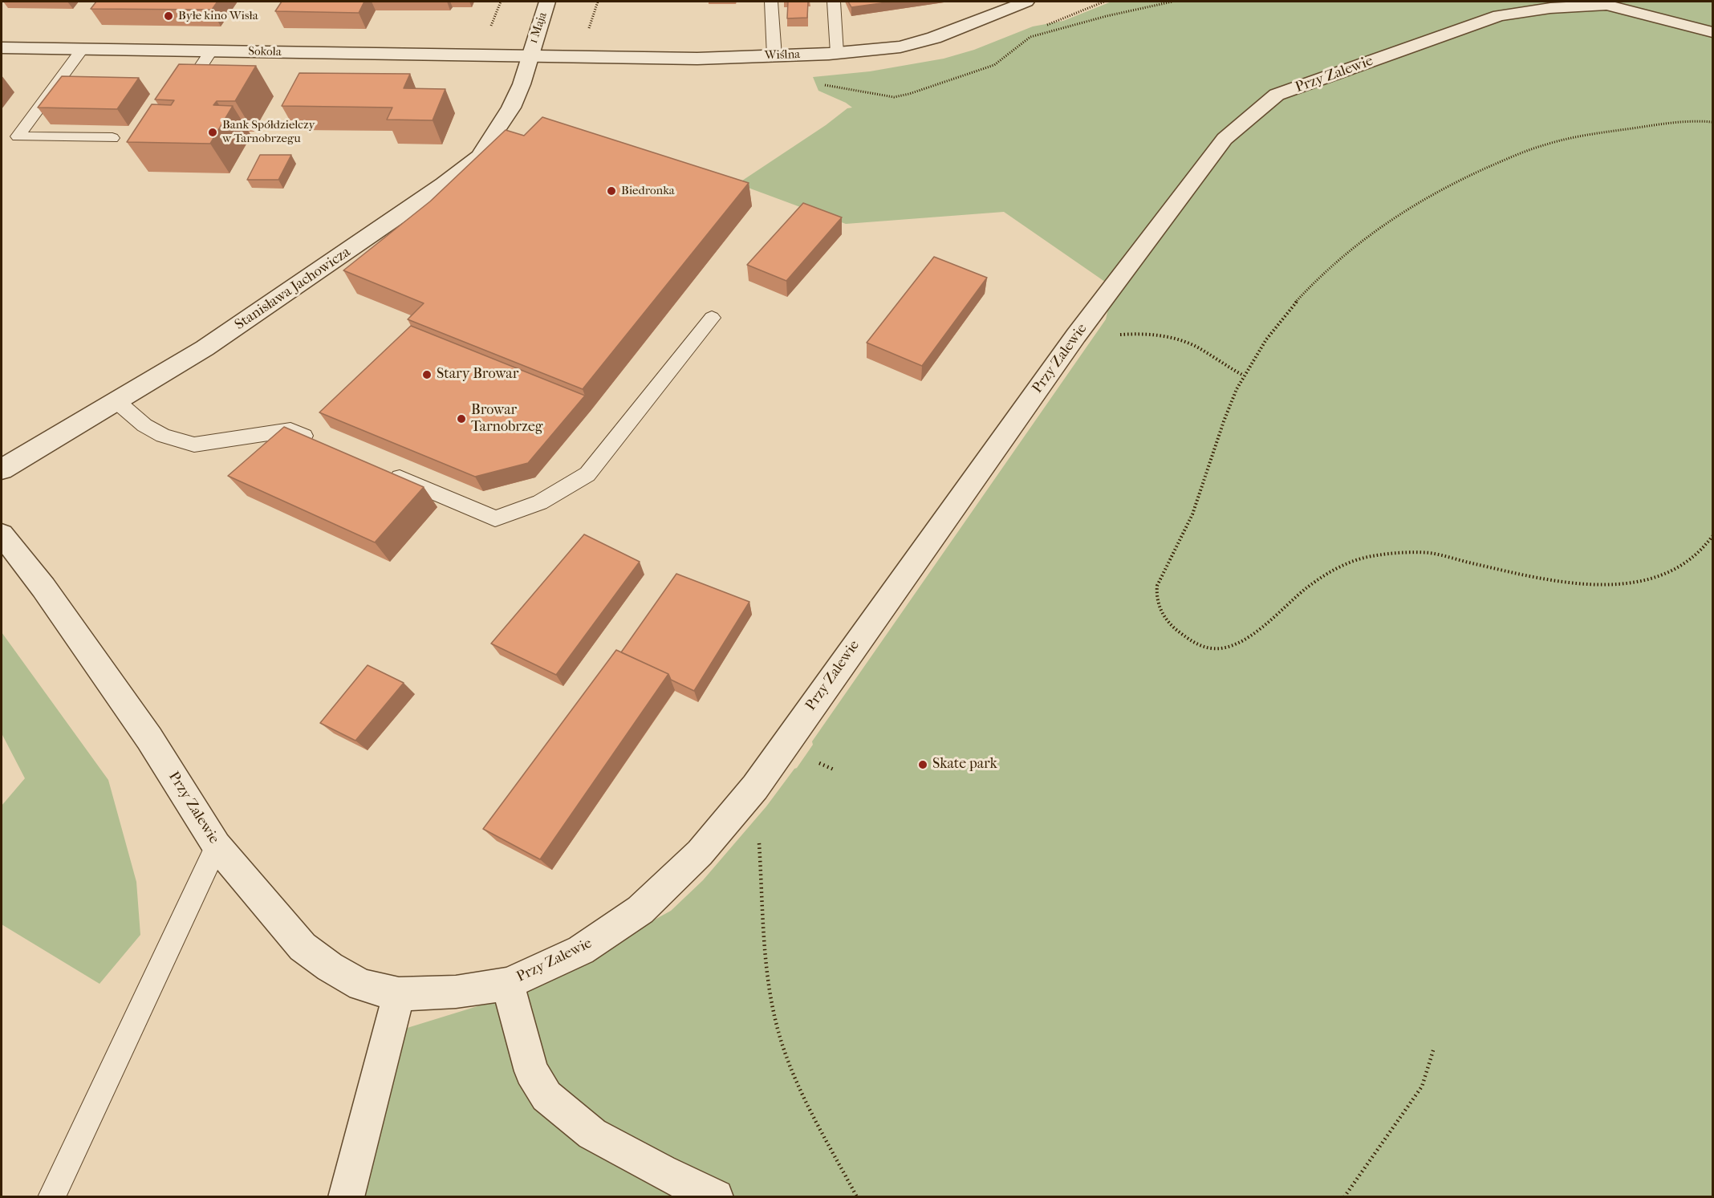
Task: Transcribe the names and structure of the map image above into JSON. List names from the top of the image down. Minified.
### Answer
{"streets":{"street":["1 Maja","Sokola","Wiślna","Przy Zalewie","Stanisława Jachowicza"]},"crossings":[["1 Maja","Sokola"],["1 Maja","Wiślna"],["1 Maja","Stanisława Jachowicza"],["Sokola","Wiślna"],["Sokola","Stanisława Jachowicza"],["Wiślna","Stanisława Jachowicza"]],"places":["Byłe kino Wisła","Bank Spółdzielczy w Tarnobrzegu","Biedronka","Stary Browar","Browar Tarnobrzeg","Skate park"]}
